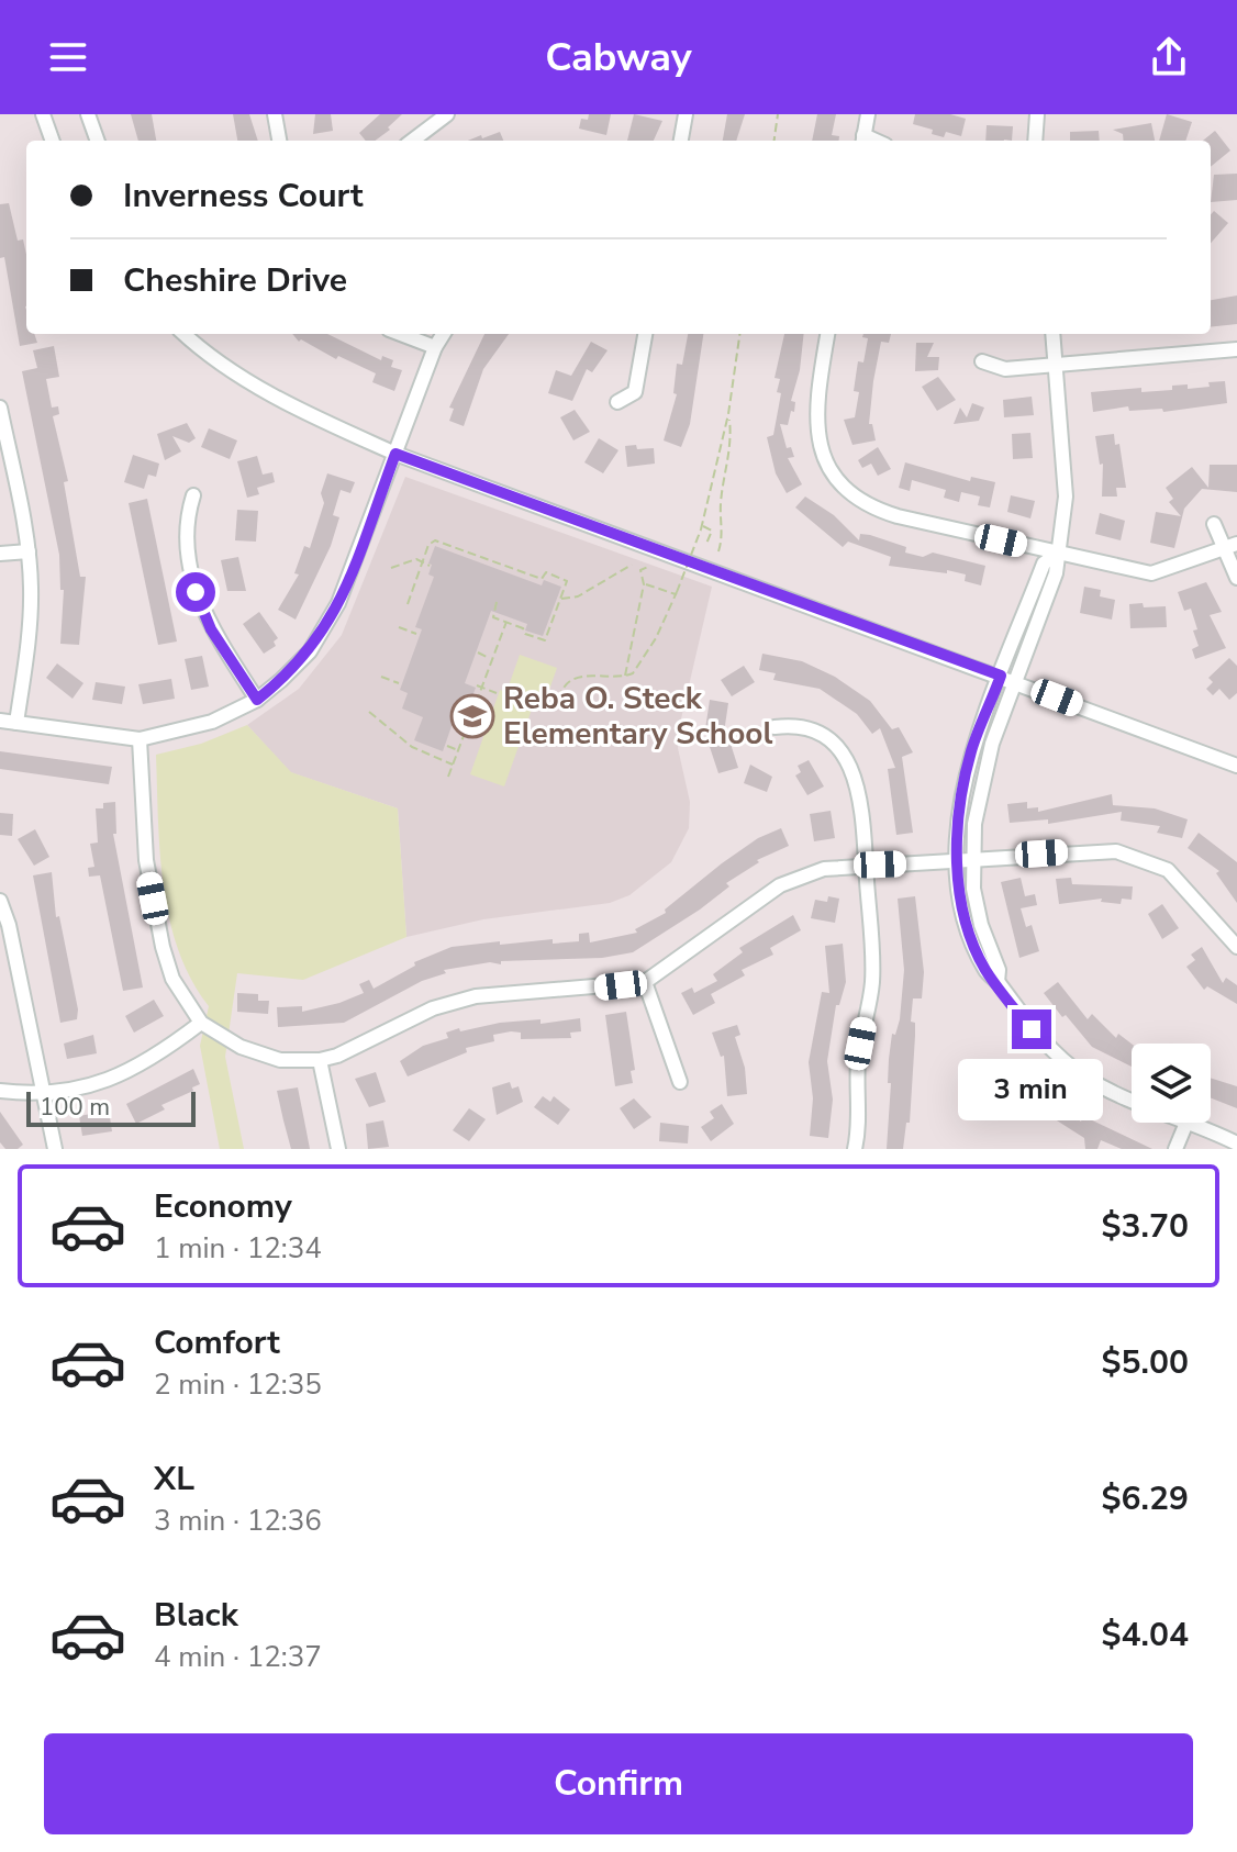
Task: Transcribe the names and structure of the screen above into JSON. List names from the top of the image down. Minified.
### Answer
{"places":{"school or university":["Reba O. Steck Elementary School"]},"scale_bar":"100 m","page":{"header":"Cabway","banner":["Inverness Court","Cheshire Drive"],"bubble":"3 min","scale":"100 m","list":[{"name":"Economy","note":"1 min · 12:34","value":"$3.70"},{"name":"Comfort","note":"2 min · 12:35","value":"$5.00"},{"name":"XL","note":"3 min · 12:36","value":"$6.29"},{"name":"Black","note":"4 min · 12:37","value":"$4.04"}],"buttons":"Confirm"}}
